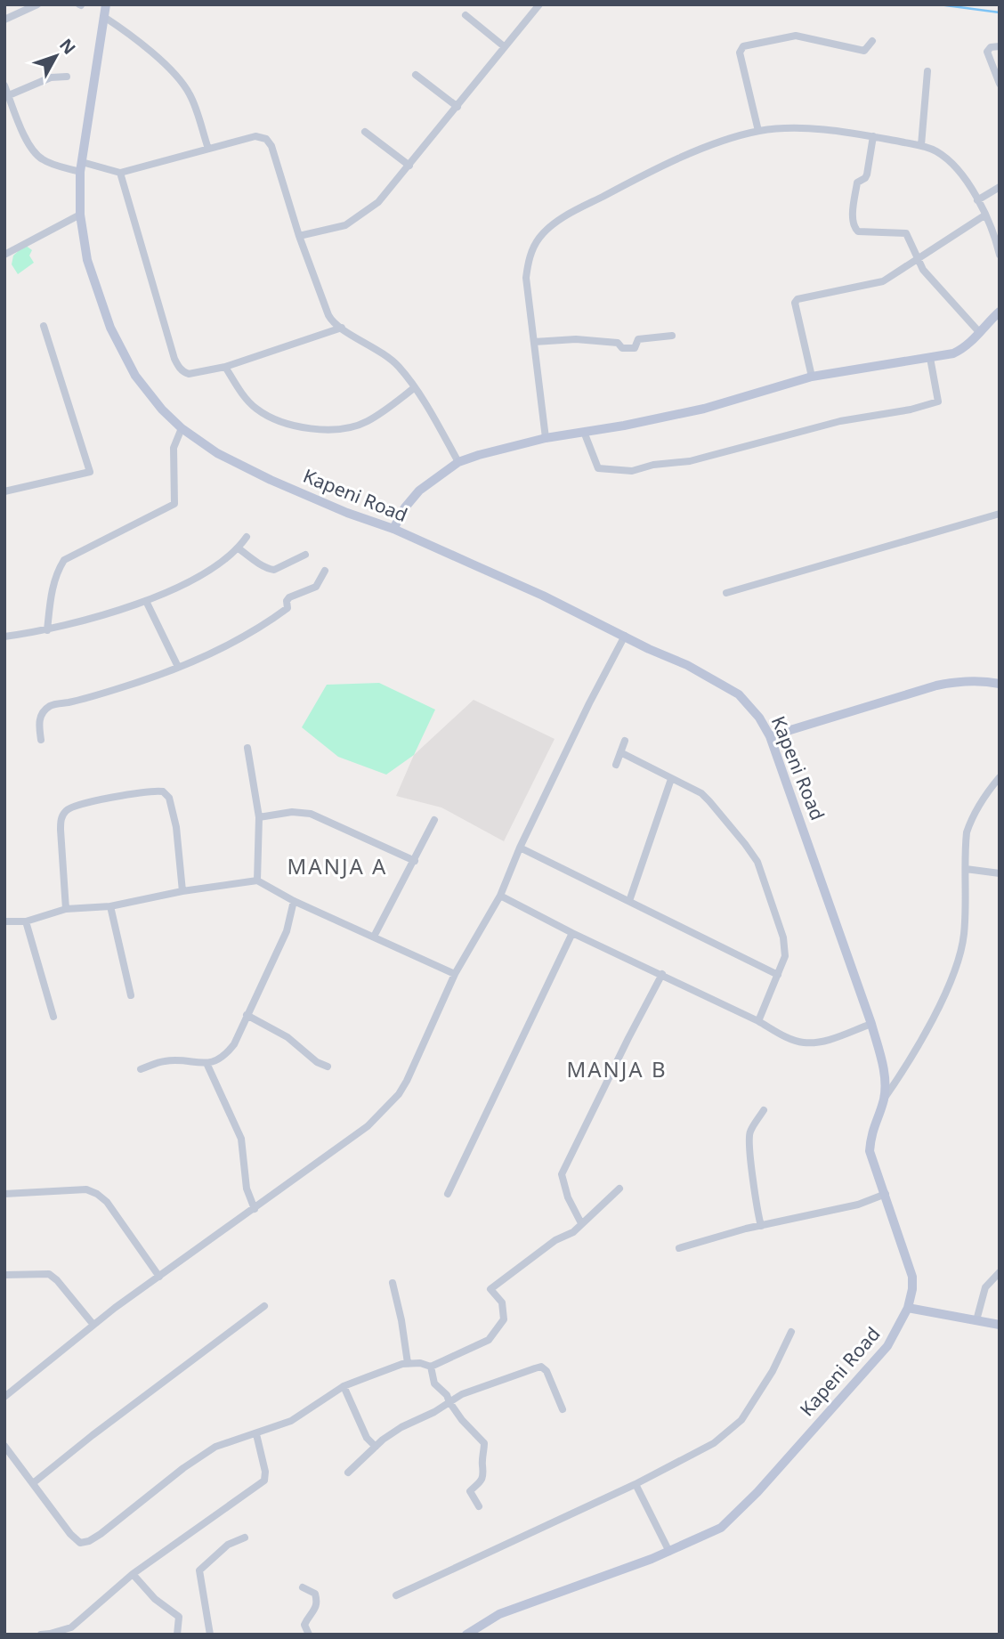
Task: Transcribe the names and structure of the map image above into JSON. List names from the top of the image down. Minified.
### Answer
{"streets":{"main road":["Kapeni Road"]},"districts":["MANJA A","MANJA B"],"north":"top right"}
